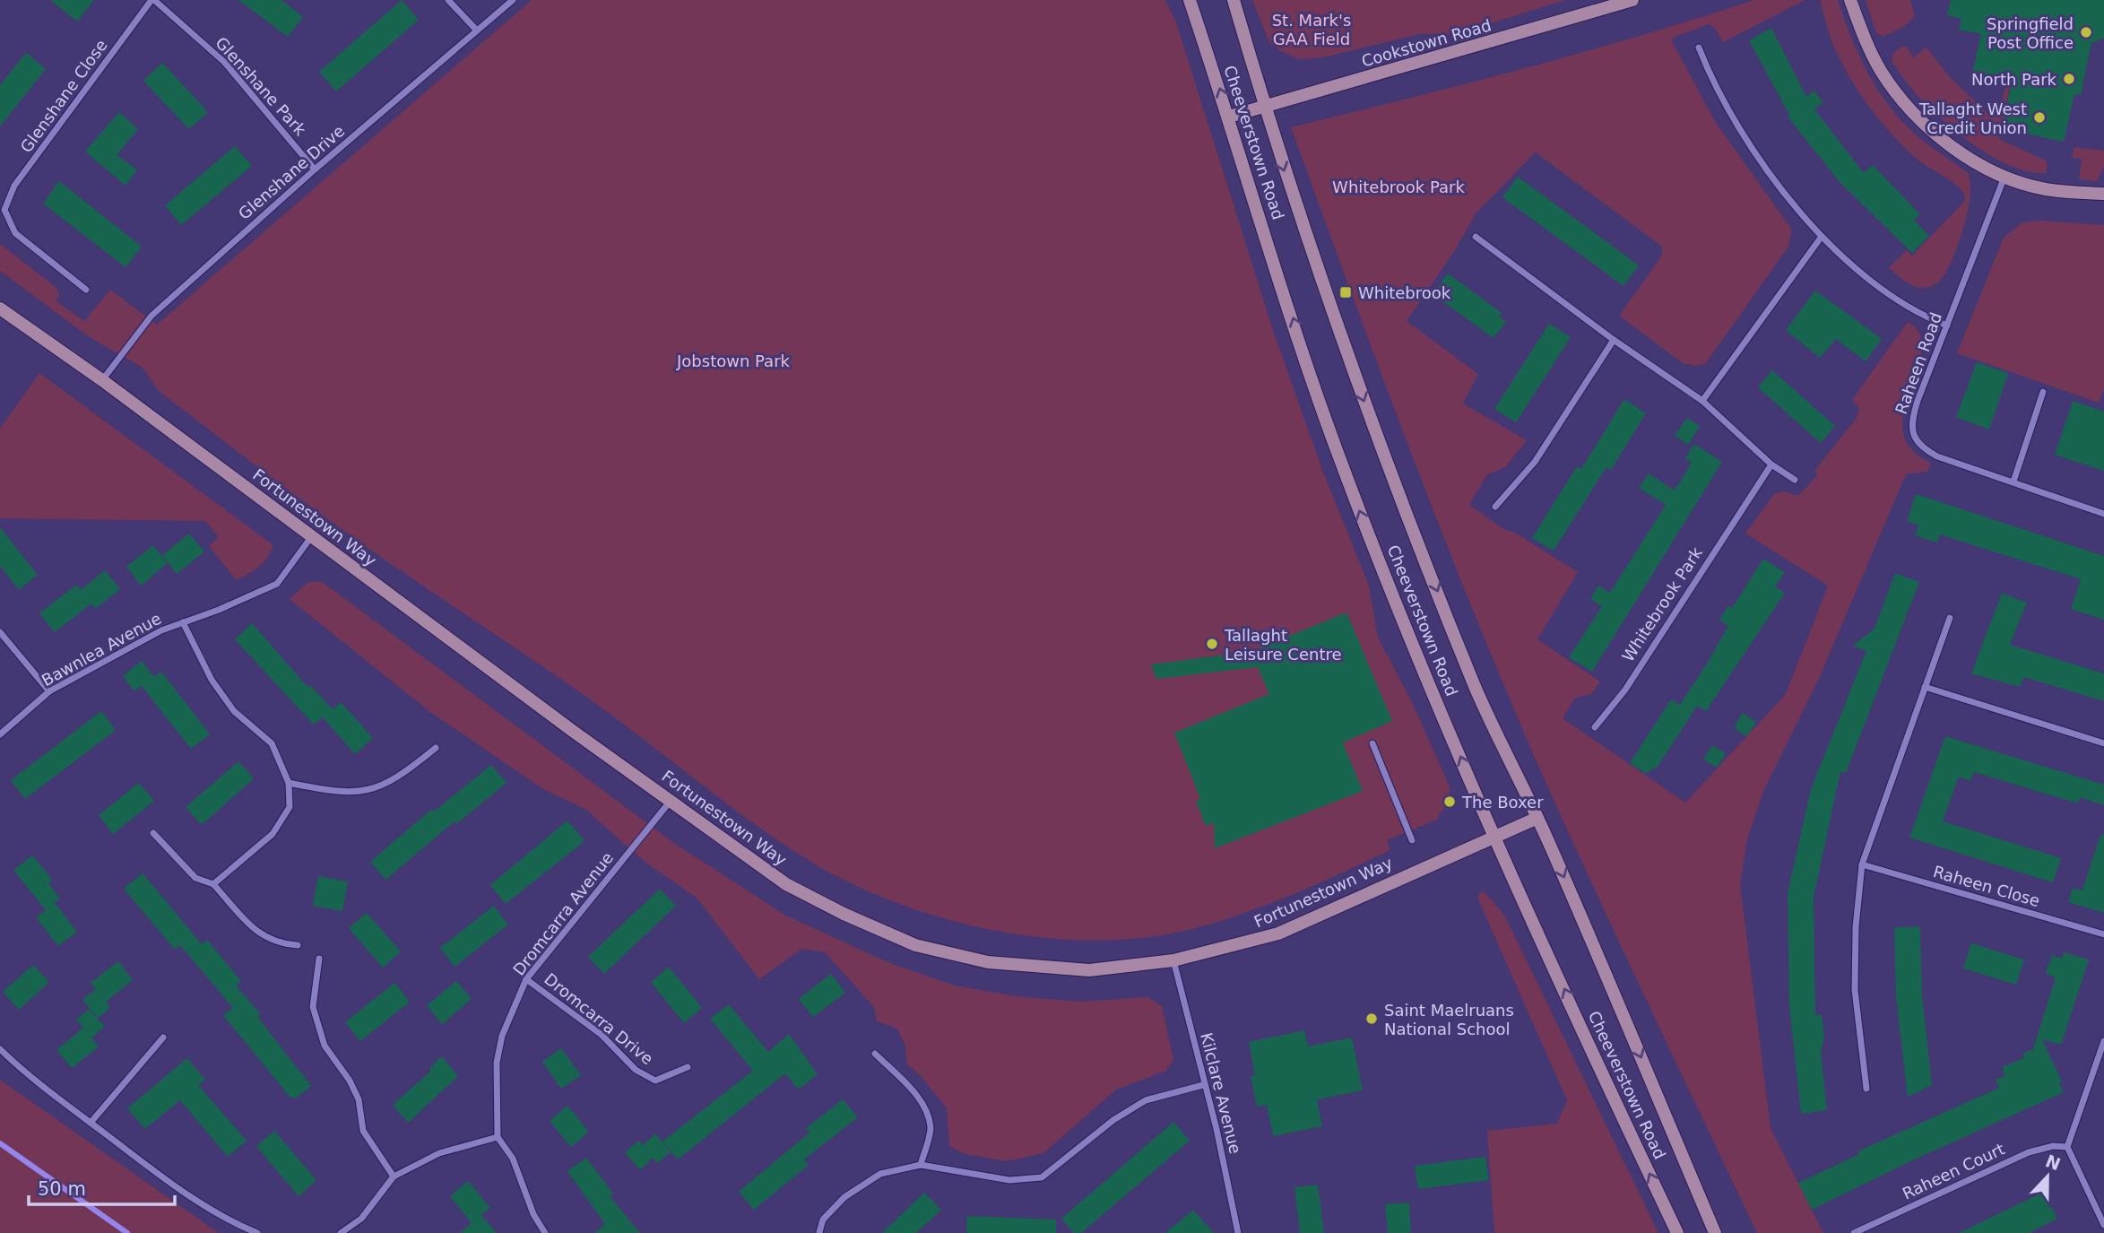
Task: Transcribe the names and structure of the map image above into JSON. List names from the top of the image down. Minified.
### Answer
{"streets":{"main road":["Cookstown Road","Cheeverstown Road","Fortunestown Way"],"street":["Glenshane Park","Glenshane Close","Glenshane Drive","Raheen Road","Whitebrook Park","Bawnlea Avenue","Raheen Close","Dromcarra Avenue","Dromcarra Drive","Kilclare Avenue","Raheen Court"]},"crossings":[["Cookstown Road","Cheeverstown Road"],["Glenshane Park","Glenshane Close"],["Glenshane Park","Glenshane Drive"],["Cheeverstown Road","Fortunestown Way"],["Glenshane Drive","Fortunestown Way"],["Fortunestown Way","Bawnlea Avenue"],["Fortunestown Way","Dromcarra Avenue"],["Fortunestown Way","Kilclare Avenue"],["Dromcarra Avenue","Dromcarra Drive"]],"parks":["St. Mark's GAA Field","Whitebrook Park","Jobstown Park"],"places":{"other":["Springfield Post Office","North Park","Tallaght West Credit Union","Tallaght Leisure Centre","The Boxer","Saint Maelruans National School"],"transit":["Whitebrook"]},"scale_bar":"50 m","north":"top"}
